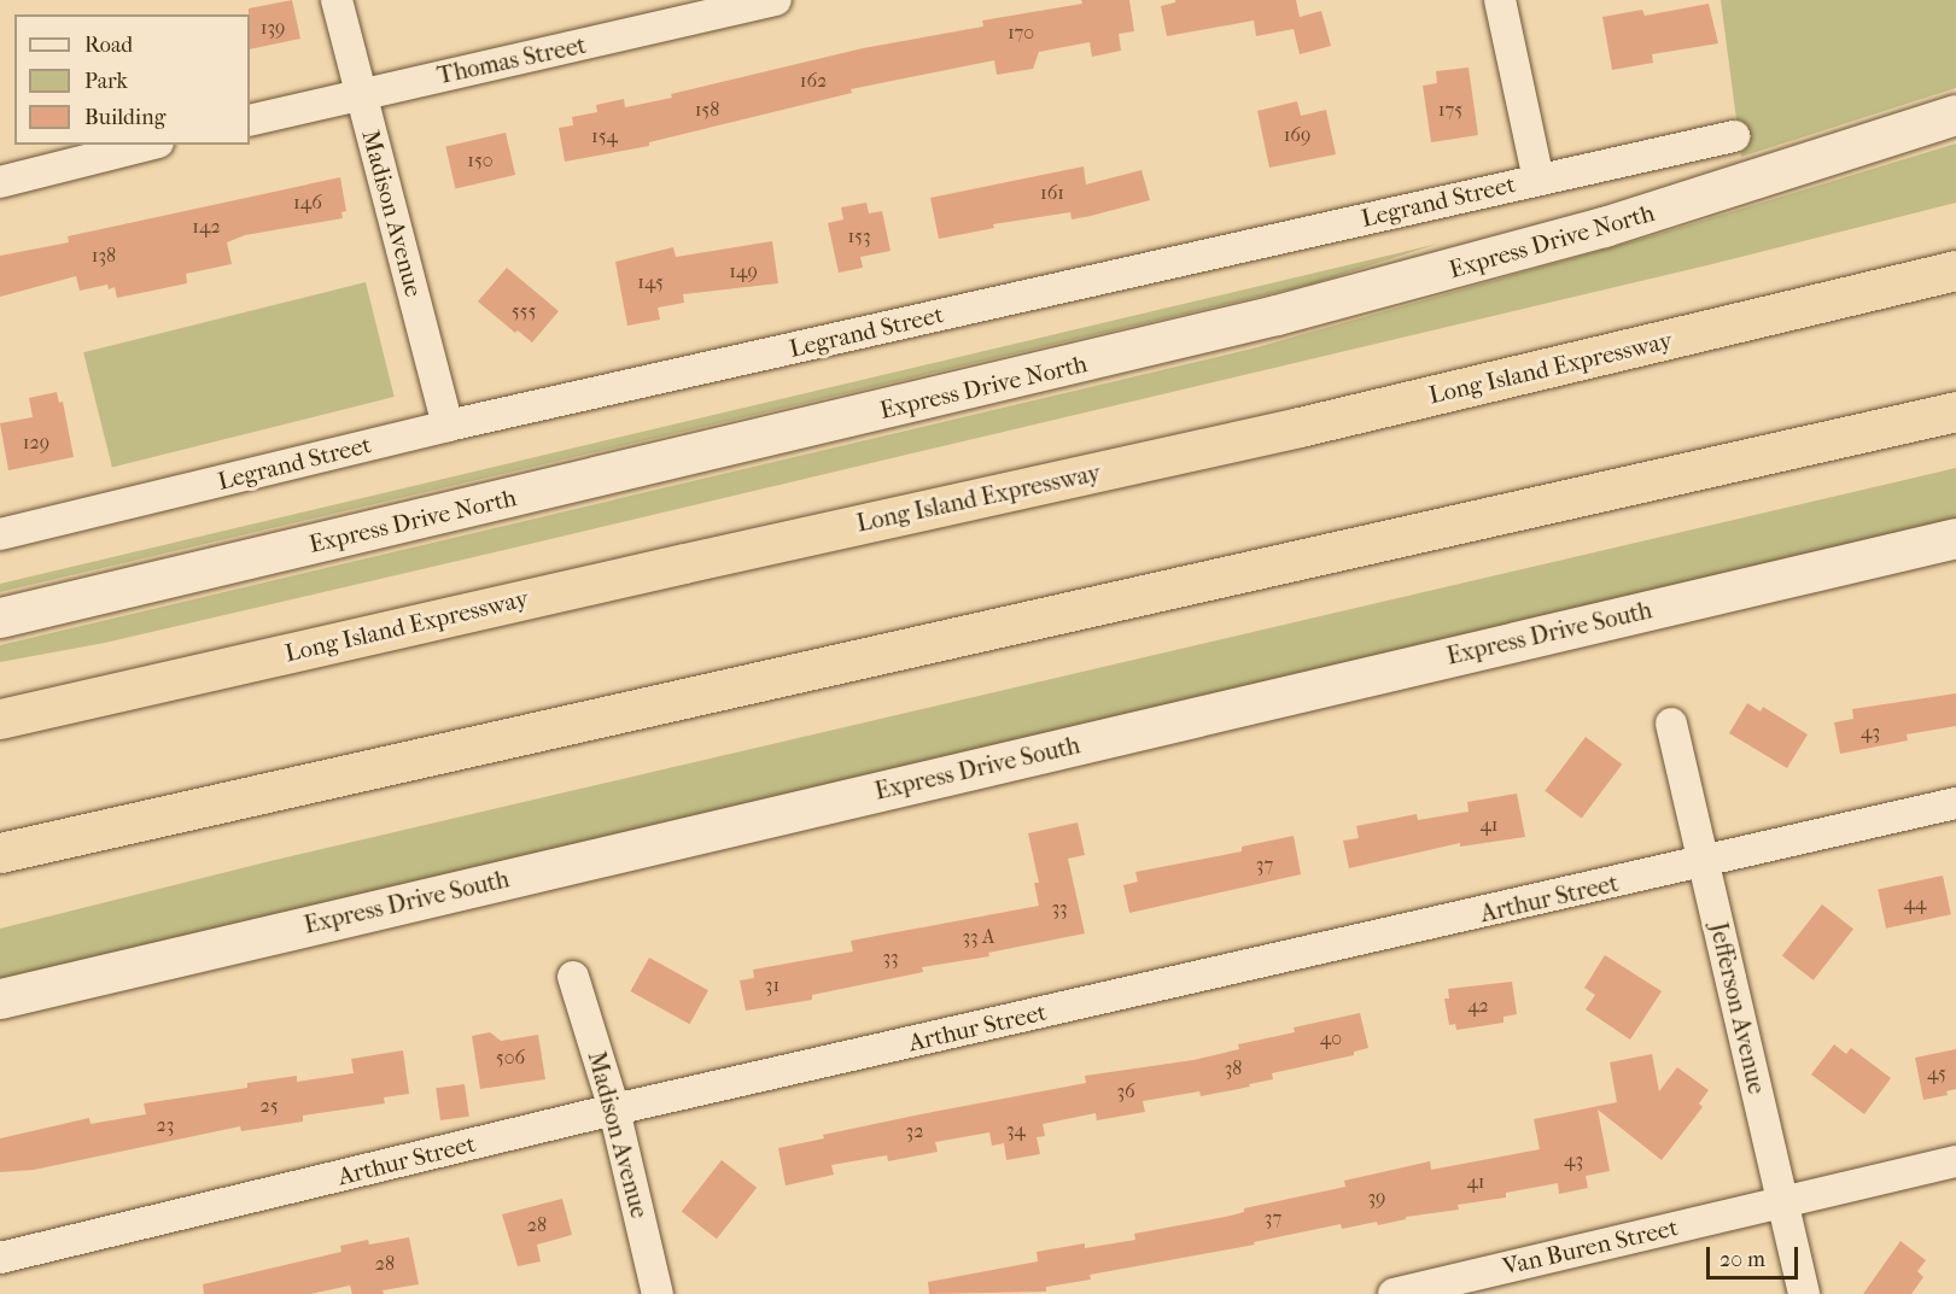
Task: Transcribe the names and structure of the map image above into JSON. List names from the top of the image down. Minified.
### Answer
{"streets":{"highway":["Long Island Expressway"],"main road":["Express Drive North","Express Drive South"],"street":["Thomas Street","Legrand Street","Madison Avenue","Arthur Street","Jefferson Avenue","Van Buren Street"]},"crossings":[["Thomas Street","Madison Avenue"],["Legrand Street","Madison Avenue"],["Madison Avenue","Arthur Street"],["Arthur Street","Jefferson Avenue"],["Jefferson Avenue","Van Buren Street"]],"house_numbers":["139","170","162","158","175","169","154","150","161","146","142","153","138","149","145","555","129","43","41","37","44","33","33 A","33","31","42","40","506","38","45","36","25","23","34","32","43","41","39","37","28","28"],"legend":["Road","Park","Building"],"scale_bar":"20 m"}
